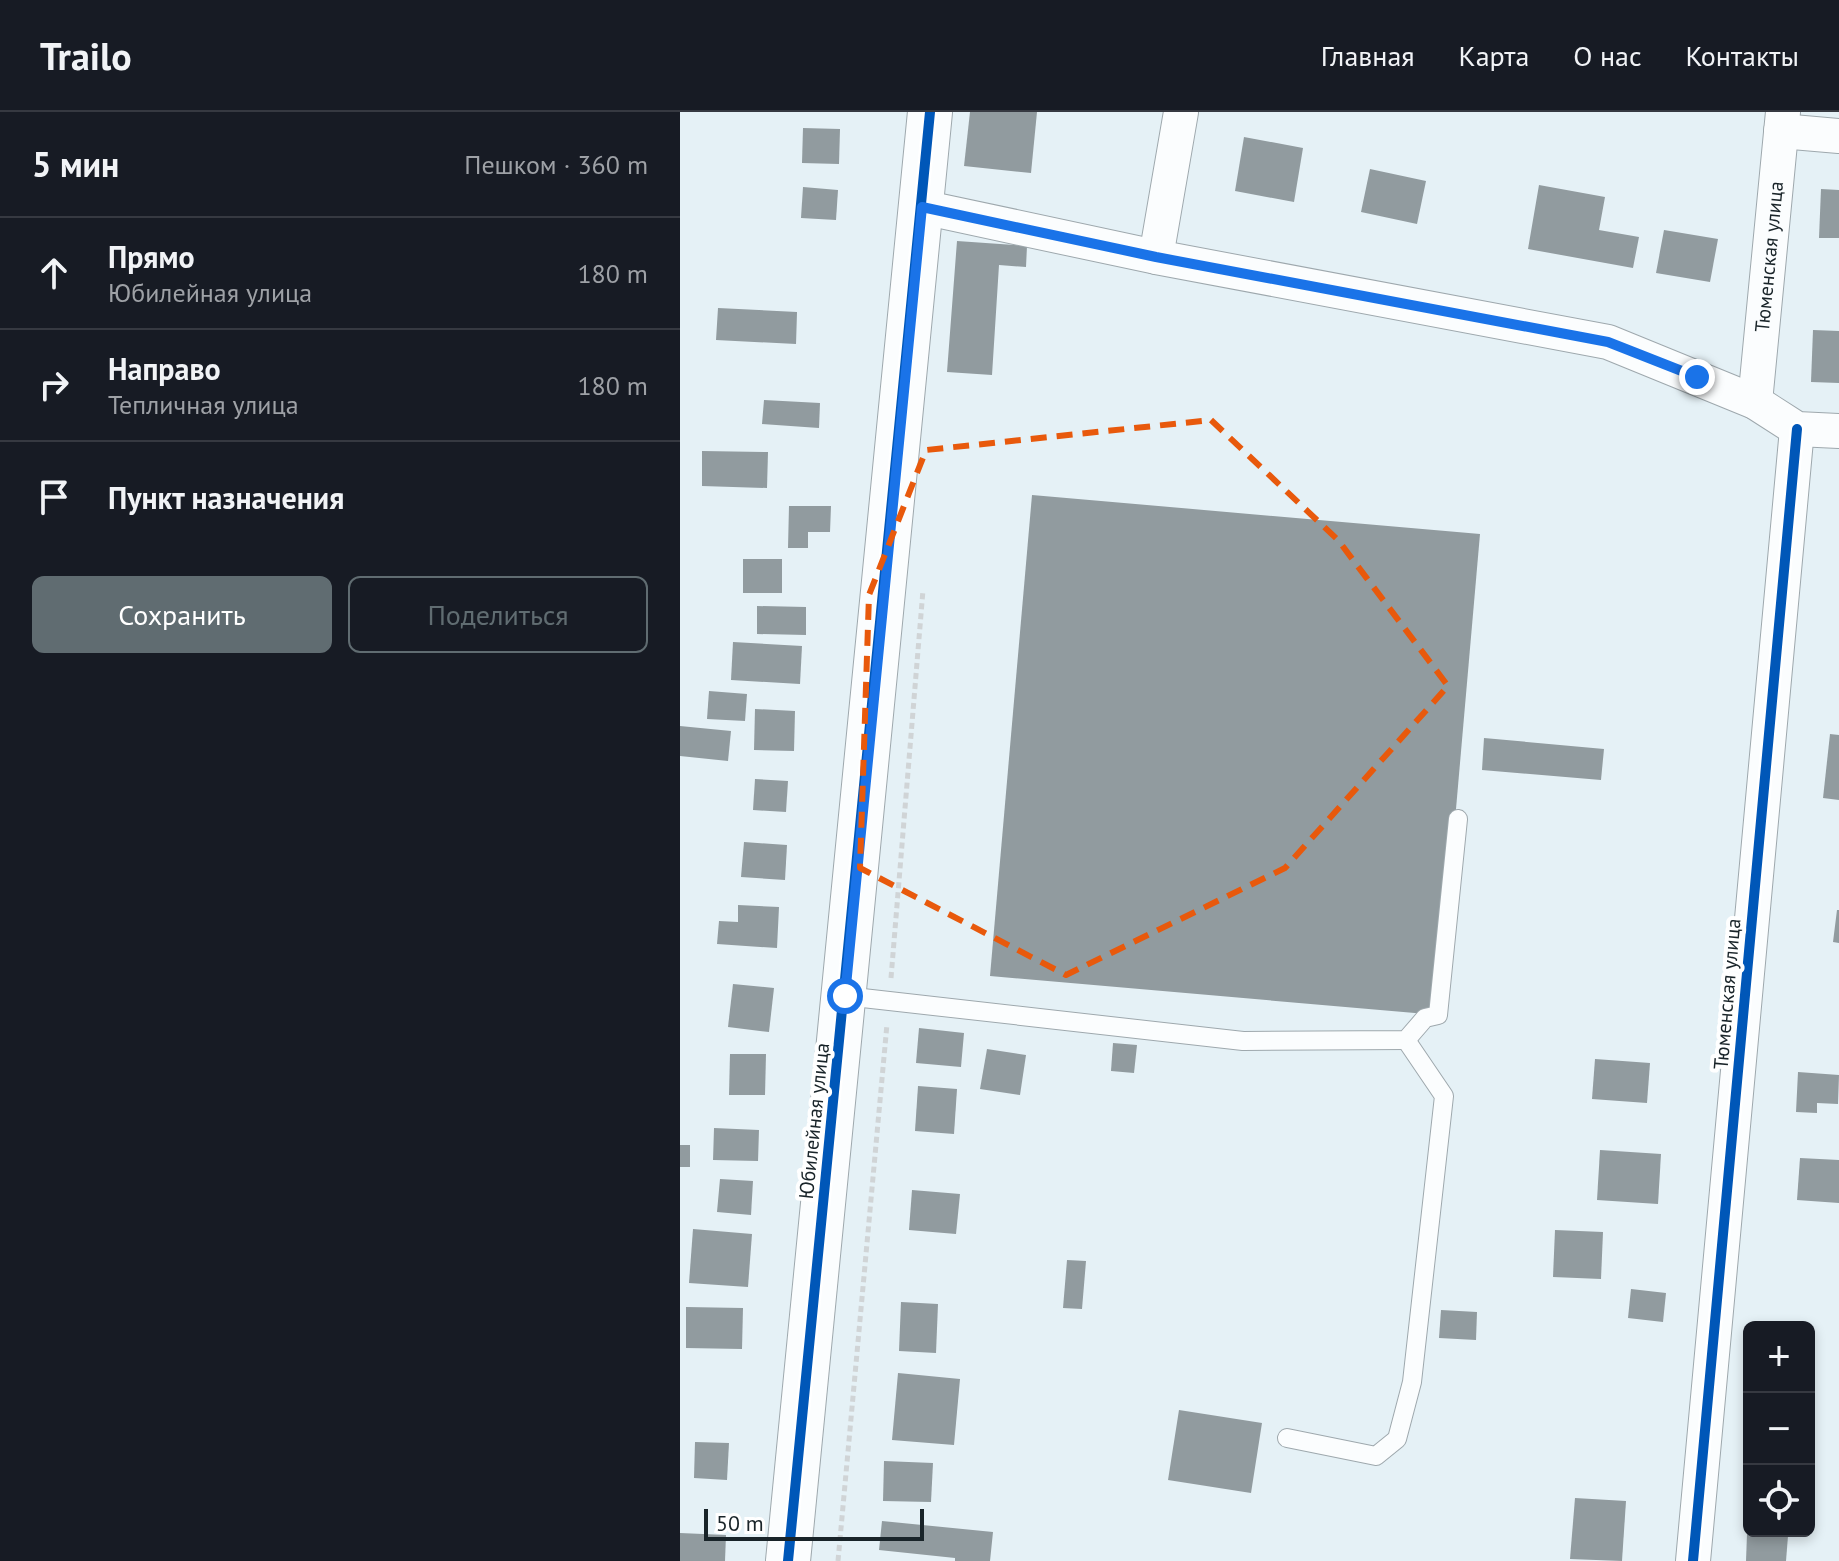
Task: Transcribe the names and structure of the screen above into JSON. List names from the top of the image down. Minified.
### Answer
{"streets":{"street":["Тюменская улица","Юбилейная улица"]},"scale_bar":"50 m","page":{"header":"Trailo","nav":["Главная","Карта","О нас","Контакты"],"heading":["5 мин","Пешком · 360 m"],"list":[["Прямо","Юбилейная улица","180 m"],["Направо","Тепличная улица","180 m"],"Пункт назначения"],"buttons":["Сохранить","Поделиться"],"map_buttons":["+","−"],"scale":"50 m"}}
